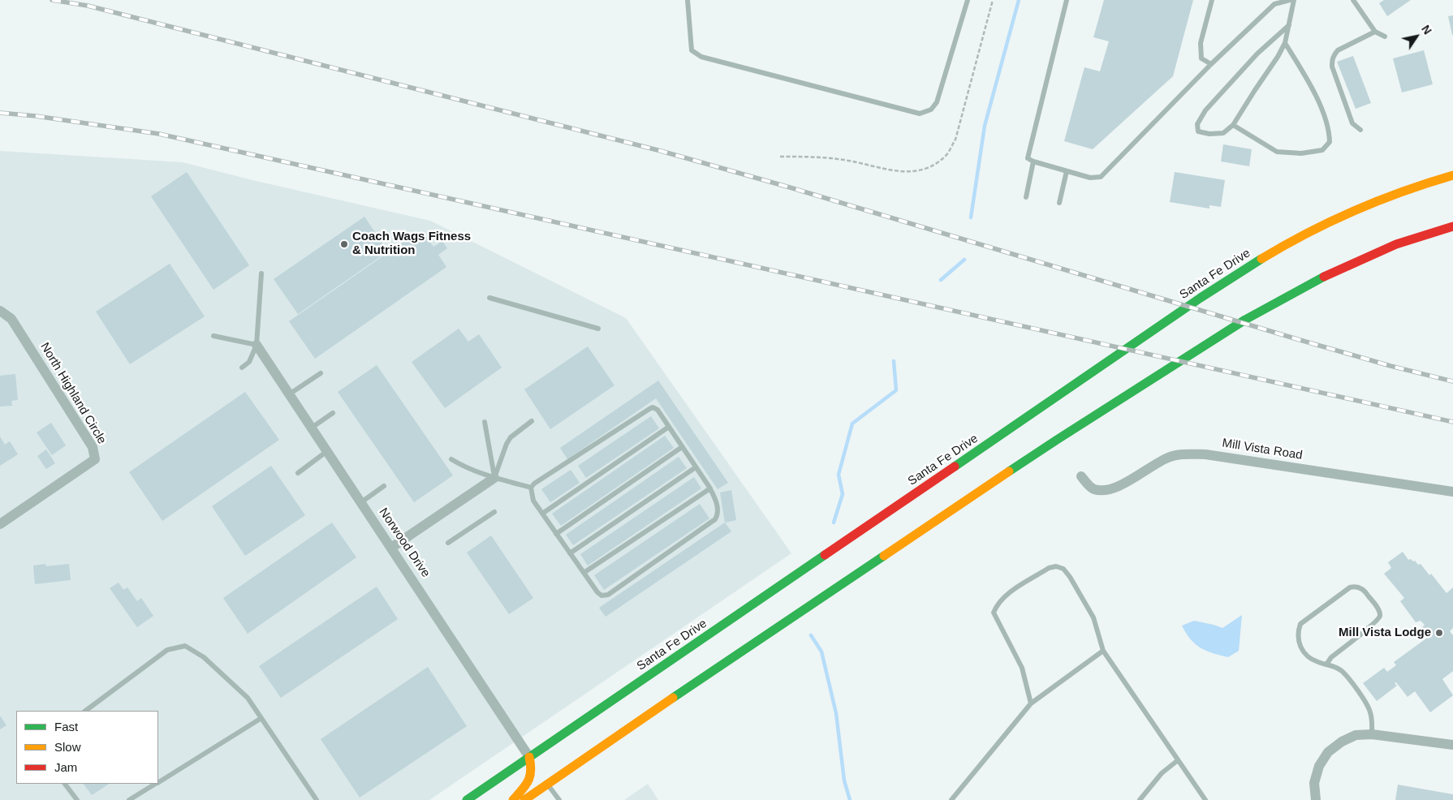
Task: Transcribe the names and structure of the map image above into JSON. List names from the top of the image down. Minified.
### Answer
{"streets":{"highway":["Santa Fe Drive"],"street":["North Highland Circle","Mill Vista Road","Norwood Drive"]},"crossings":[["Santa Fe Drive","Norwood Drive"]],"places":["Coach Wags Fitness & Nutrition","Mill Vista Lodge"],"legend":["Fast","Slow","Jam"],"north":"top right"}
